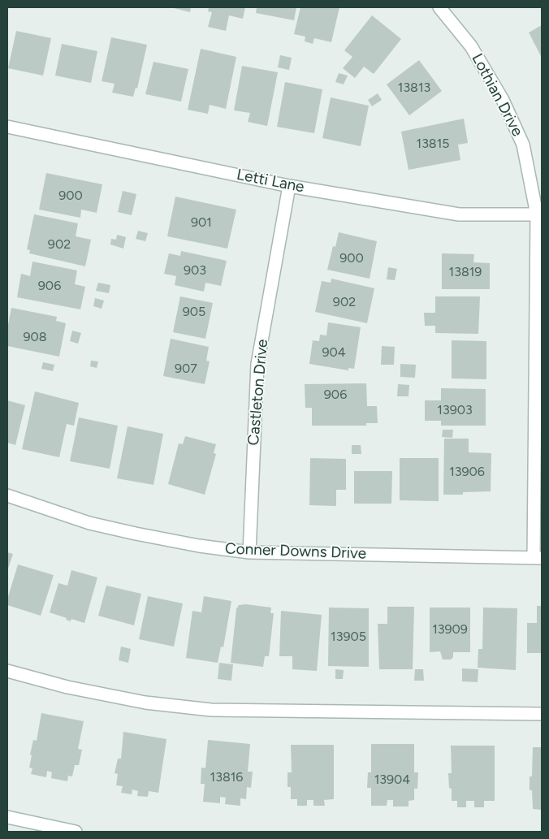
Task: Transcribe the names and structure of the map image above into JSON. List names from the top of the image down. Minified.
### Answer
{"streets":{"street":["Lothian Drive","Letti Lane","Castleton Drive","Conner Downs Drive"]},"crossings":[["Lothian Drive","Letti Lane"],["Lothian Drive","Conner Downs Drive"],["Letti Lane","Castleton Drive"],["Castleton Drive","Conner Downs Drive"]],"house_numbers":["13813","13815","900","901","902","900","903","13819","906","902","905","908","904","907","906","13903","13906","13909","13905","13816","13904"]}
